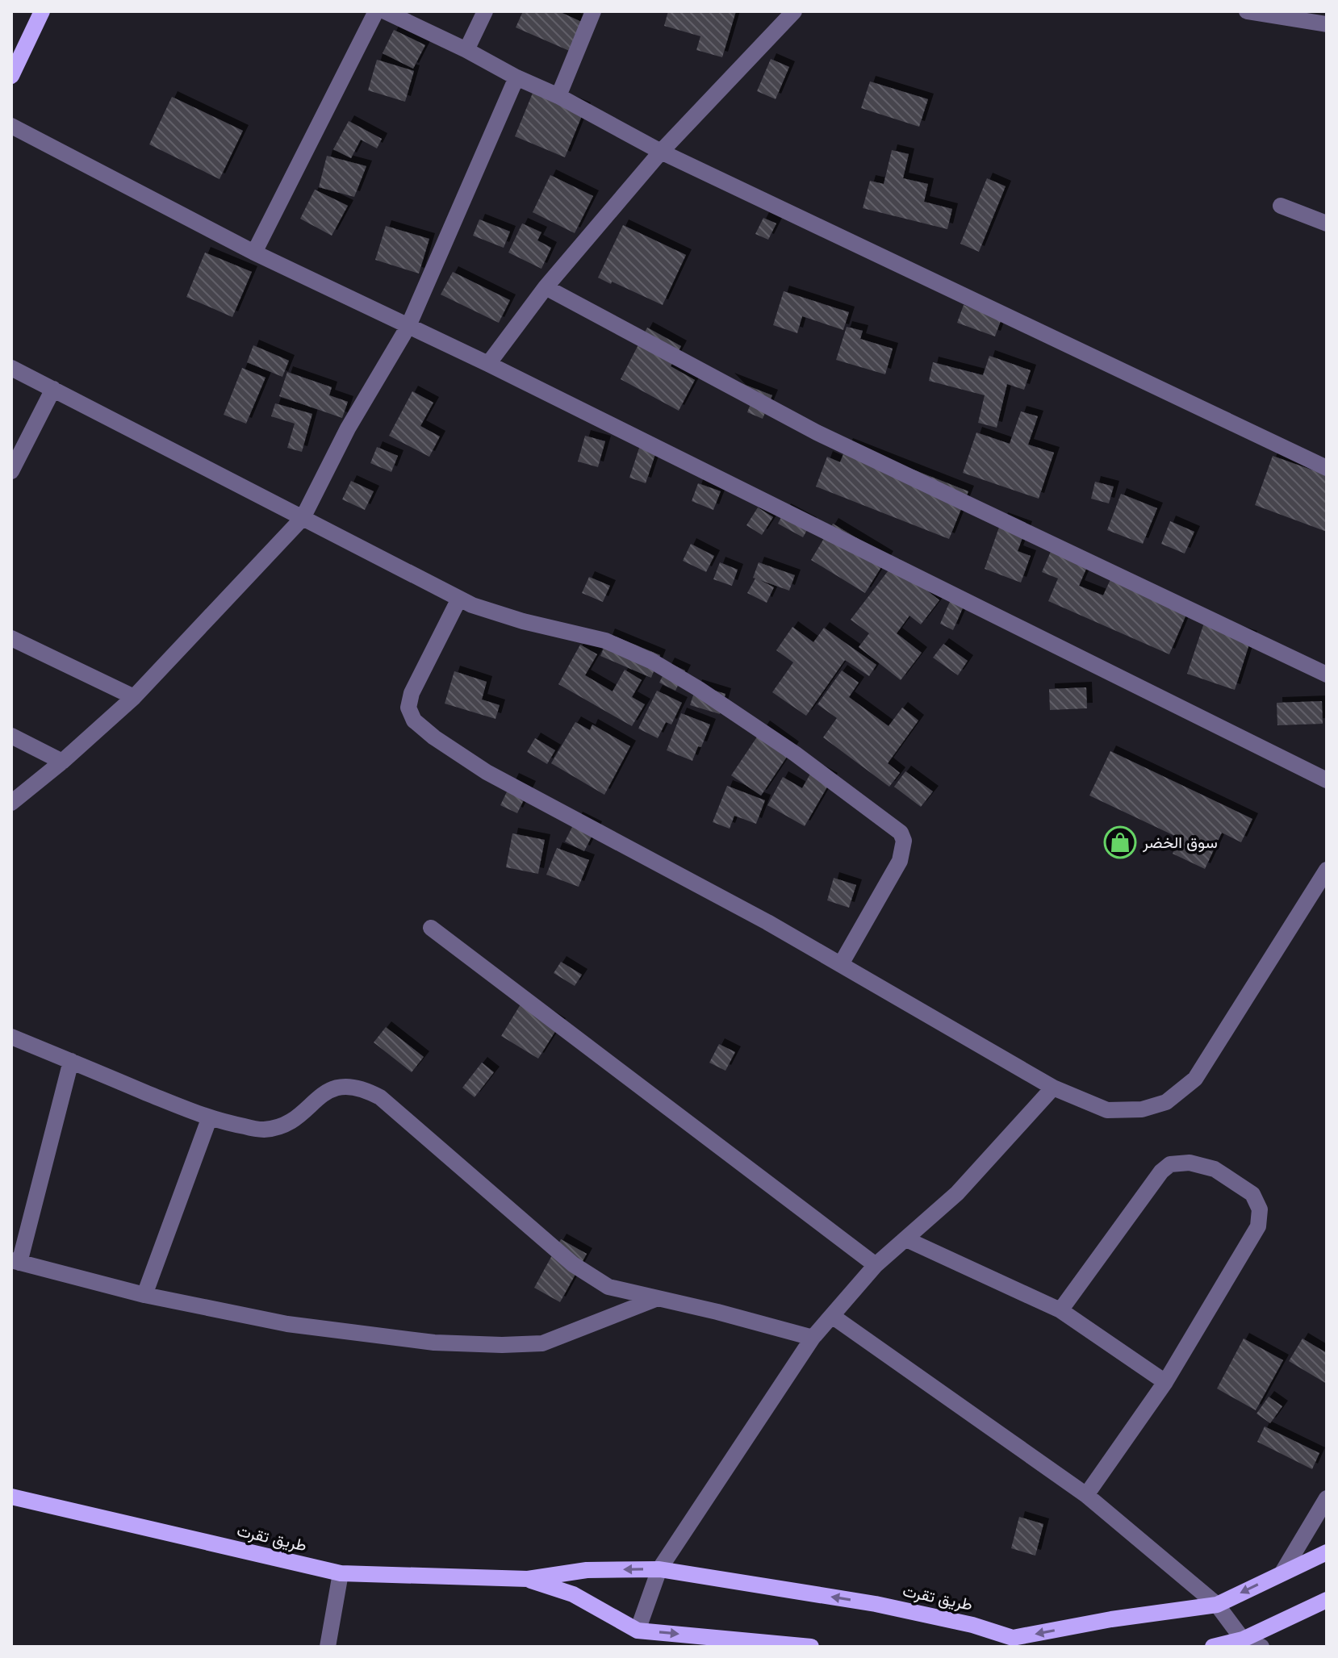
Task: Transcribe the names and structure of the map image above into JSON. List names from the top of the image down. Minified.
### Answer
{"streets":{"main road":["طريق تقرت"]},"places":{"shop":["سوق الخضر"]}}
